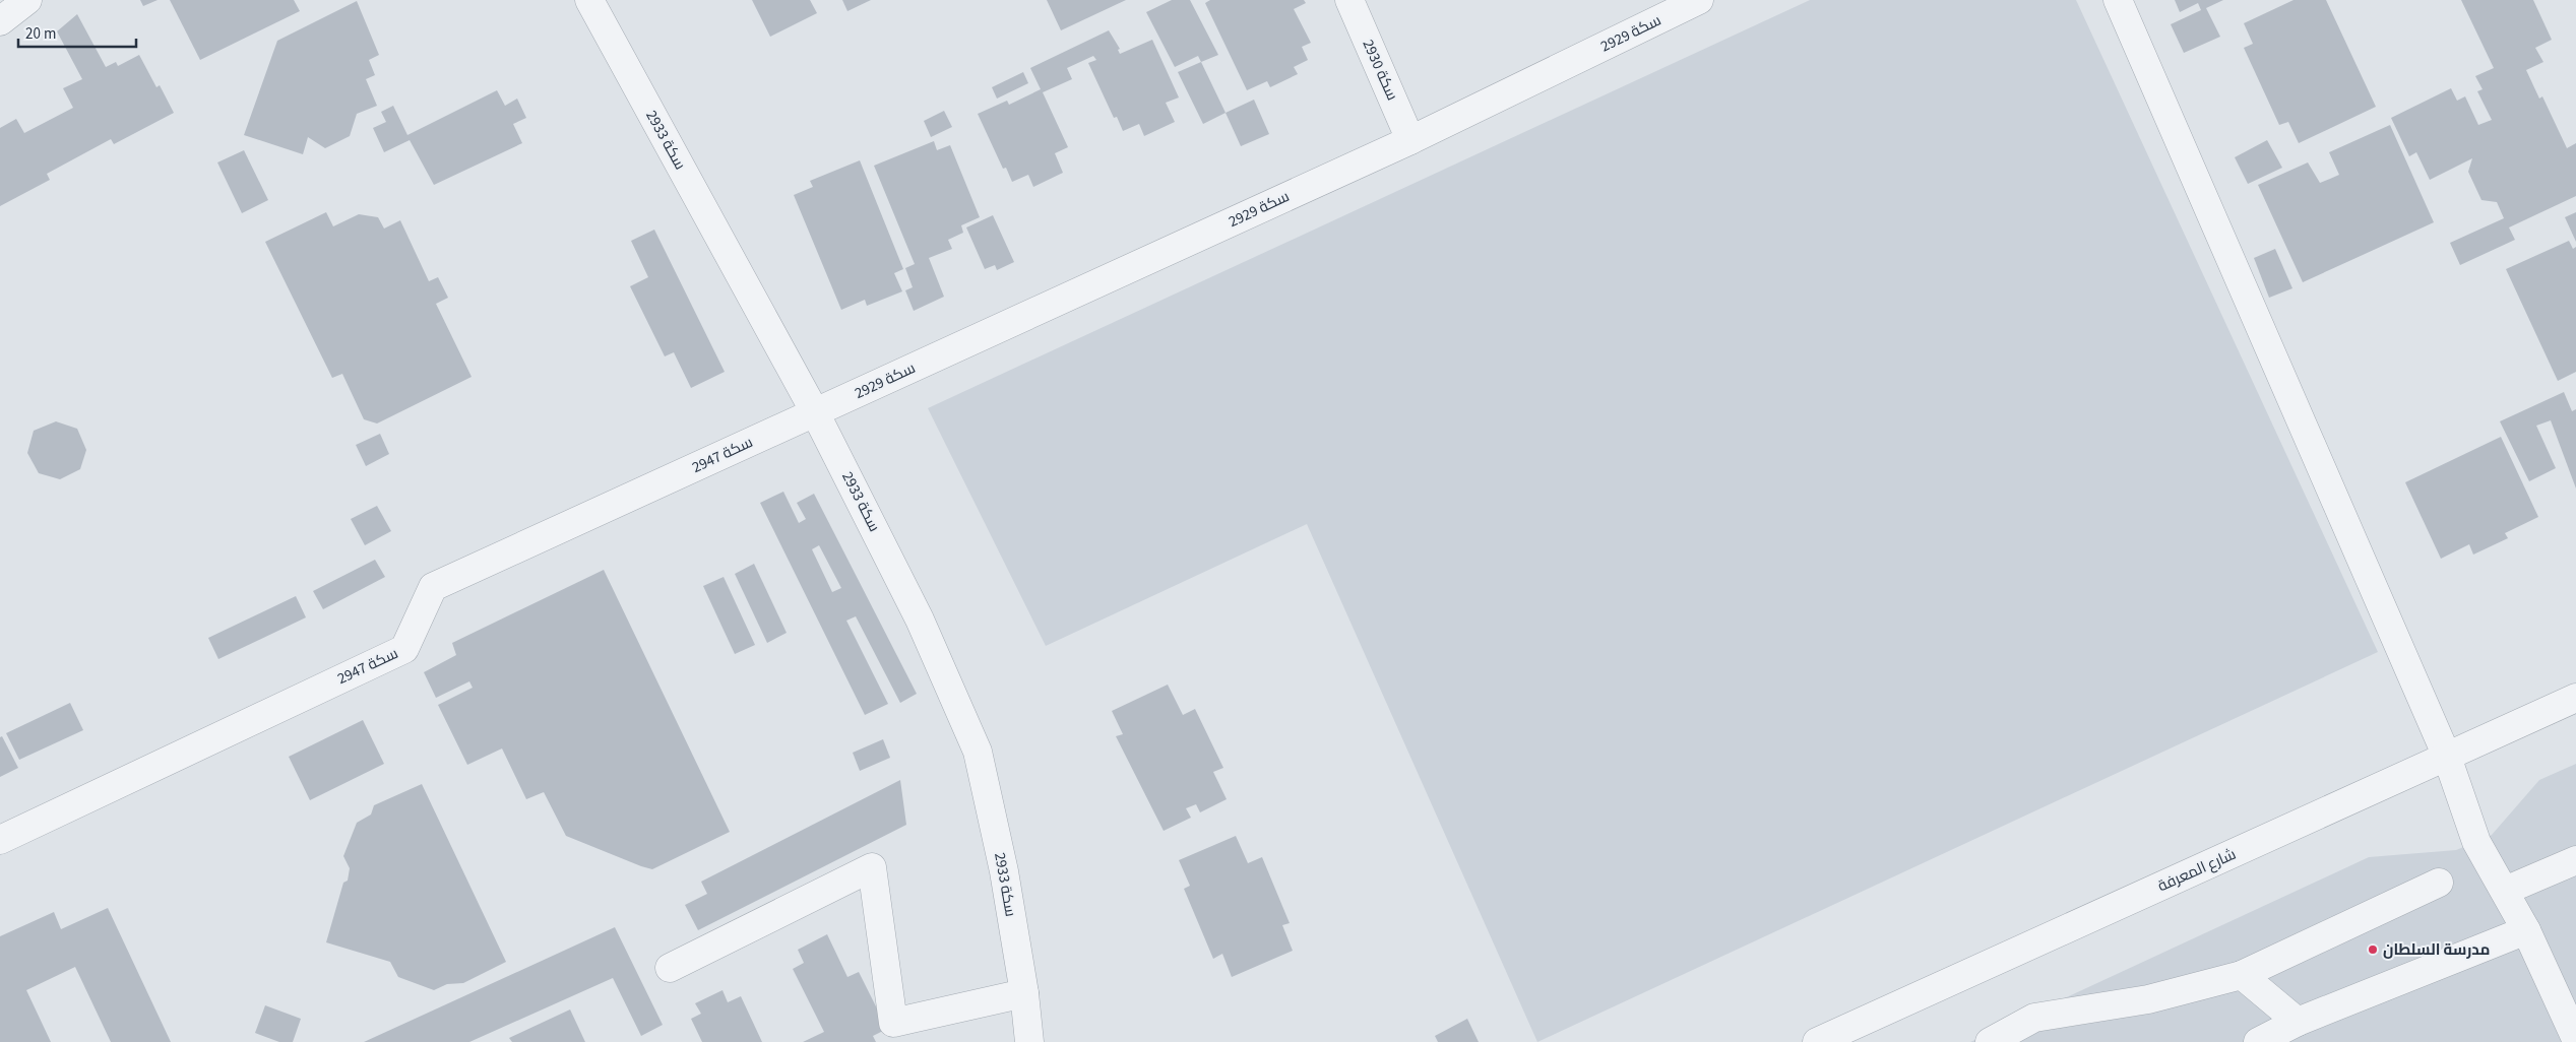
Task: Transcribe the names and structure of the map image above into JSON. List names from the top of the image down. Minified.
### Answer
{"streets":{"street":["سكة 2929","سكة 2930","سكة 2933","سكة 2947","شارع المعرفة"]},"crossings":[["سكة 2929","سكة 2930"],["سكة 2929","سكة 2933"],["سكة 2929","سكة 2947"],["سكة 2933","سكة 2947"]],"places":["مدرسة السلطان"],"scale_bar":"20 m"}
